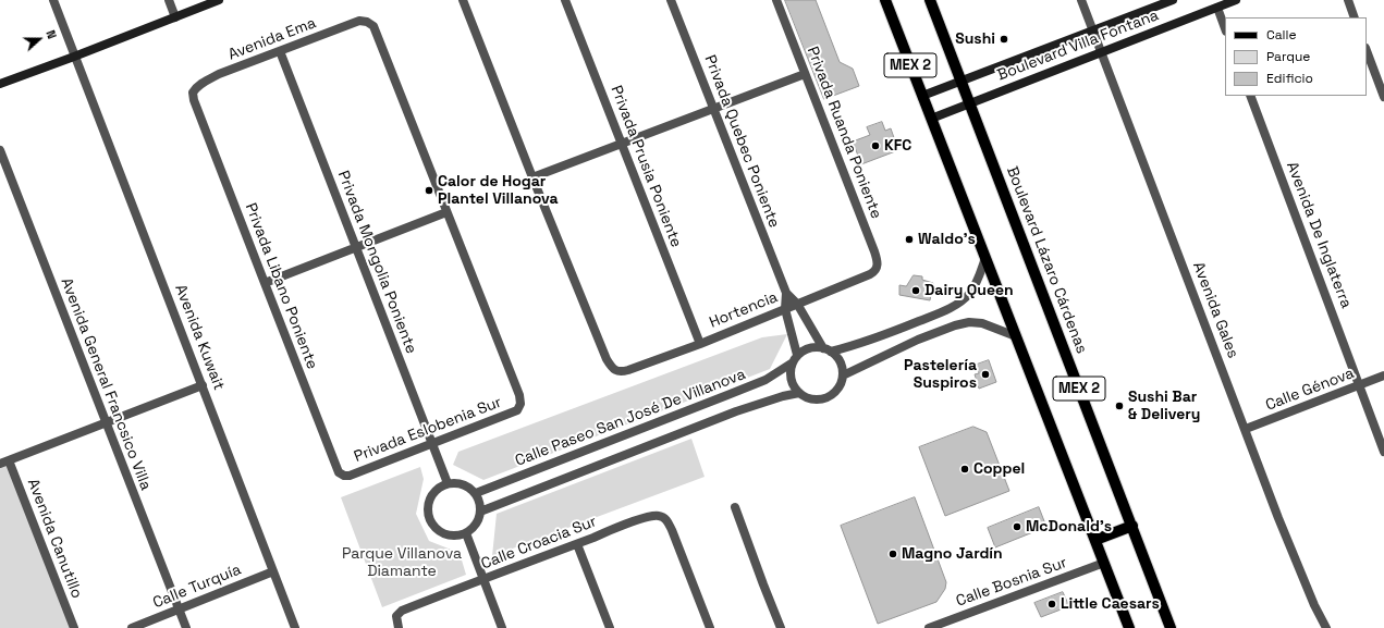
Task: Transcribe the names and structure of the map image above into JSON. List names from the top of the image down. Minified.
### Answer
{"streets":{"main road":["MEX 2","Boulevard Lázaro Cárdenas"],"street":["Avenida Ema","Boulevard Villa Fontana","Privada Ruanda Poniente","Privada Quebec Poniente","Privada Prusia Poniente","Avenida De Inglaterra","Privada Mongolia Poniente","Privada Libano Poniente","Hortencia","Avenida Gales","Avenida Kuwait","Avenida General Francsico Villa","Calle Génova","Calle Paseo San José De Villanova","Privada Eslobenia Sur","Avenida Canutillo","Calle Croacia Sur","Calle Bosnia Sur","Calle Turquía"]},"crossings":[["Avenida Ema","Privada Mongolia Poniente"],["Avenida Ema","Privada Libano Poniente"],["Avenida Ema","Privada Eslobenia Sur"],["Boulevard Villa Fontana","MEX 2"],["Boulevard Villa Fontana","Boulevard Lázaro Cárdenas"],["Boulevard Villa Fontana","Avenida Gales"],["MEX 2","Calle Bosnia Sur"],["Privada Ruanda Poniente","Hortencia"],["Privada Quebec Poniente","Hortencia"],["Privada Quebec Poniente","Calle Paseo San José De Villanova"],["Privada Prusia Poniente","Hortencia"],["Avenida De Inglaterra","Calle Génova"],["Privada Mongolia Poniente","Calle Paseo San José De Villanova"],["Privada Mongolia Poniente","Privada Eslobenia Sur"],["Privada Libano Poniente","Privada Eslobenia Sur"],["Avenida Gales","Calle Génova"],["Avenida Kuwait","Calle Turquía"],["Avenida General Francsico Villa","Calle Turquía"]],"parks":["Parque Villanova Diamante"],"places":["Sushi","KFC","Calor de Hogar Plantel Villanova","Waldo's","Dairy Queen","Pastelería Suspiros","Sushi Bar & Delivery","Coppel","McDonald's","Magno Jardín","Little Caesars"],"legend":["Calle","Parque","Edificio"],"north":"right"}
